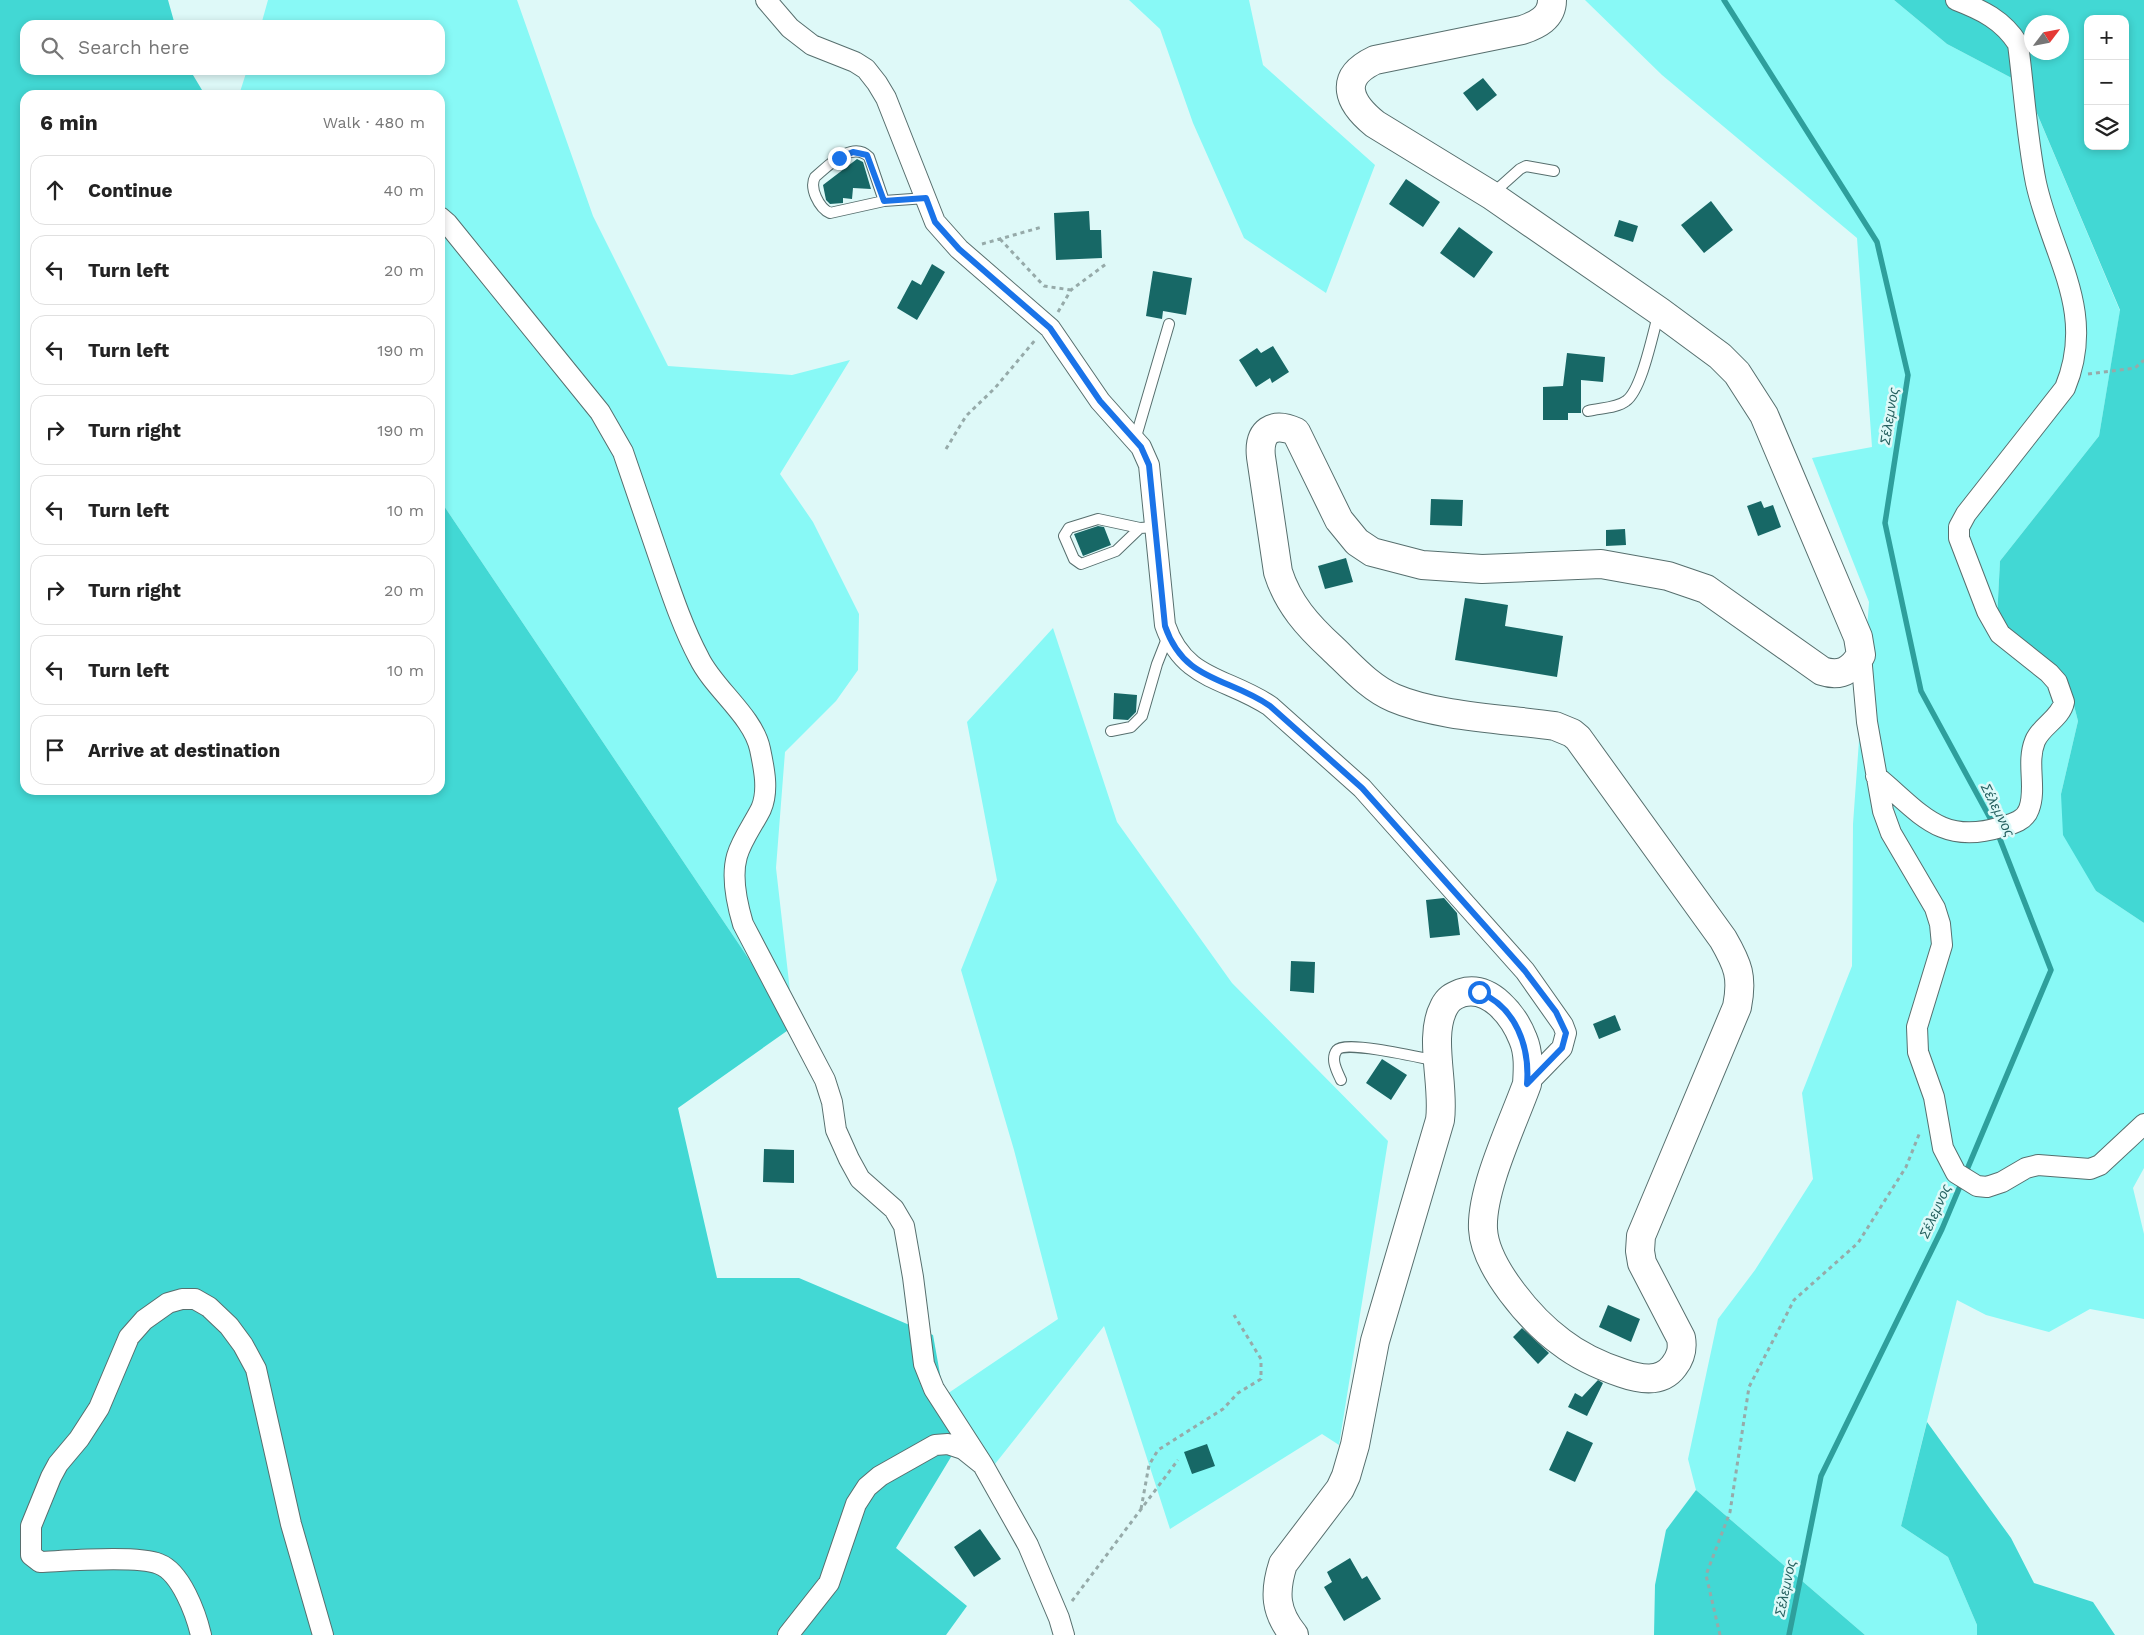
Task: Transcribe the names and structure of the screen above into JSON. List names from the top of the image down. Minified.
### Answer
{"water":["Σέλεμνος"],"north":"top right","page":{"map_buttons":["+","−"],"search":"Search here","heading":["6 min","Walk · 480 m"],"list":[["Continue","40 m"],["Turn left","20 m"],["Turn left","190 m"],["Turn right","190 m"],["Turn left","10 m"],["Turn right","20 m"],["Turn left","10 m"],"Arrive at destination"]}}
